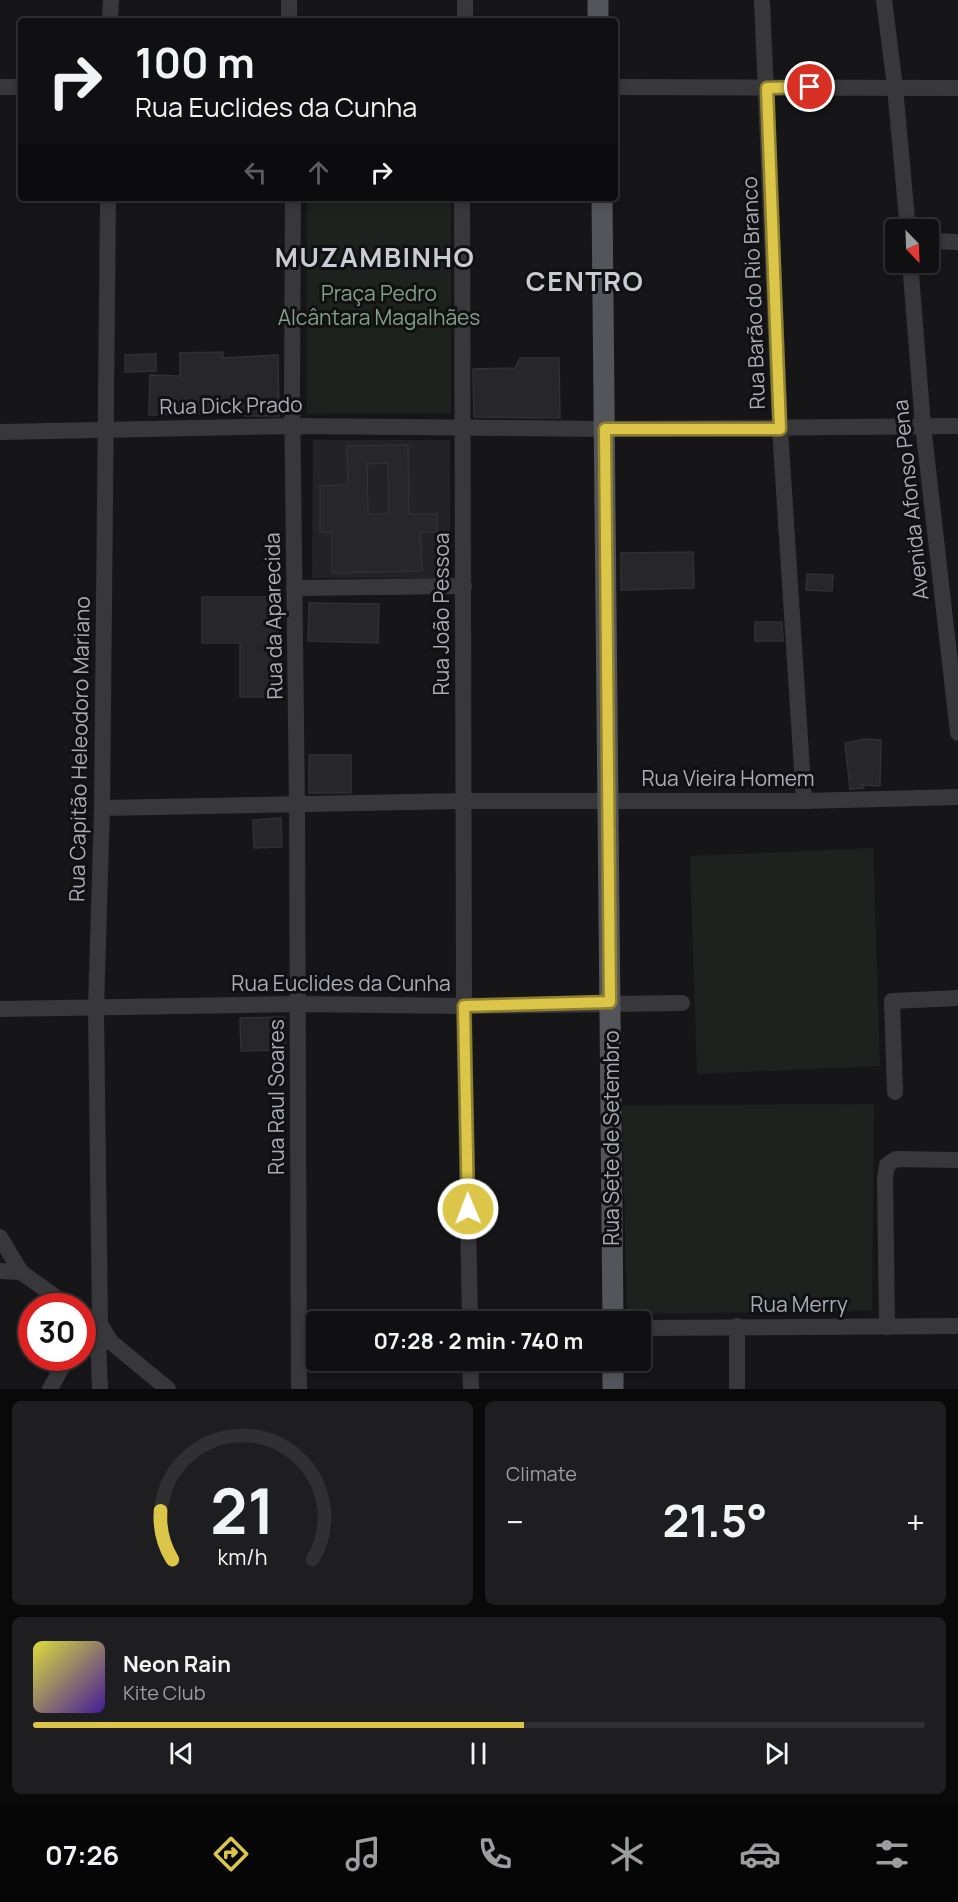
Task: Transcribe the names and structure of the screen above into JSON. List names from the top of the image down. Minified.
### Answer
{"streets":{"main road":["Rua Sete de Setembro"],"street":["Rua Barão do Rio Branco","Rua Dick Prado","Avenida Afonso Pena","Rua João Pessoa","Rua da Aparecida","Rua Capitão Heleodoro Mariano","Rua Vieira Homem","Rua Euclides da Cunha","Rua Raul Soares","Rua Merry"]},"crossings":[["Rua Barão do Rio Branco","Rua Dick Prado"],["Rua Barão do Rio Branco","Rua Vieira Homem"],["Rua Dick Prado","Avenida Afonso Pena"],["Rua Dick Prado","Rua João Pessoa"],["Rua Dick Prado","Rua da Aparecida"],["Rua Dick Prado","Rua Capitão Heleodoro Mariano"],["Rua Dick Prado","Rua Sete de Setembro"],["Rua João Pessoa","Rua Vieira Homem"],["Rua João Pessoa","Rua Euclides da Cunha"],["Rua da Aparecida","Rua Vieira Homem"],["Rua da Aparecida","Rua Raul Soares"],["Rua Capitão Heleodoro Mariano","Rua Vieira Homem"],["Rua Capitão Heleodoro Mariano","Rua Euclides da Cunha"],["Rua Vieira Homem","Rua Raul Soares"],["Rua Vieira Homem","Rua Sete de Setembro"],["Rua Euclides da Cunha","Rua Raul Soares"],["Rua Euclides da Cunha","Rua Sete de Setembro"]],"districts":["MUZAMBINHO","CENTRO"],"parks":["Praça Pedro Alcântara Magalhães"],"north":"bottom right","page":{"turn":["100 m","Rua Euclides da Cunha"],"limit":"30","trip":"07:28 · 2 min · 740 m","tile":"Climate","heat":["−","21.5°","+"],"song":["Neon Rain","Kite Club"],"tabs":"07:26","gauge":["21","km/h"]}}
